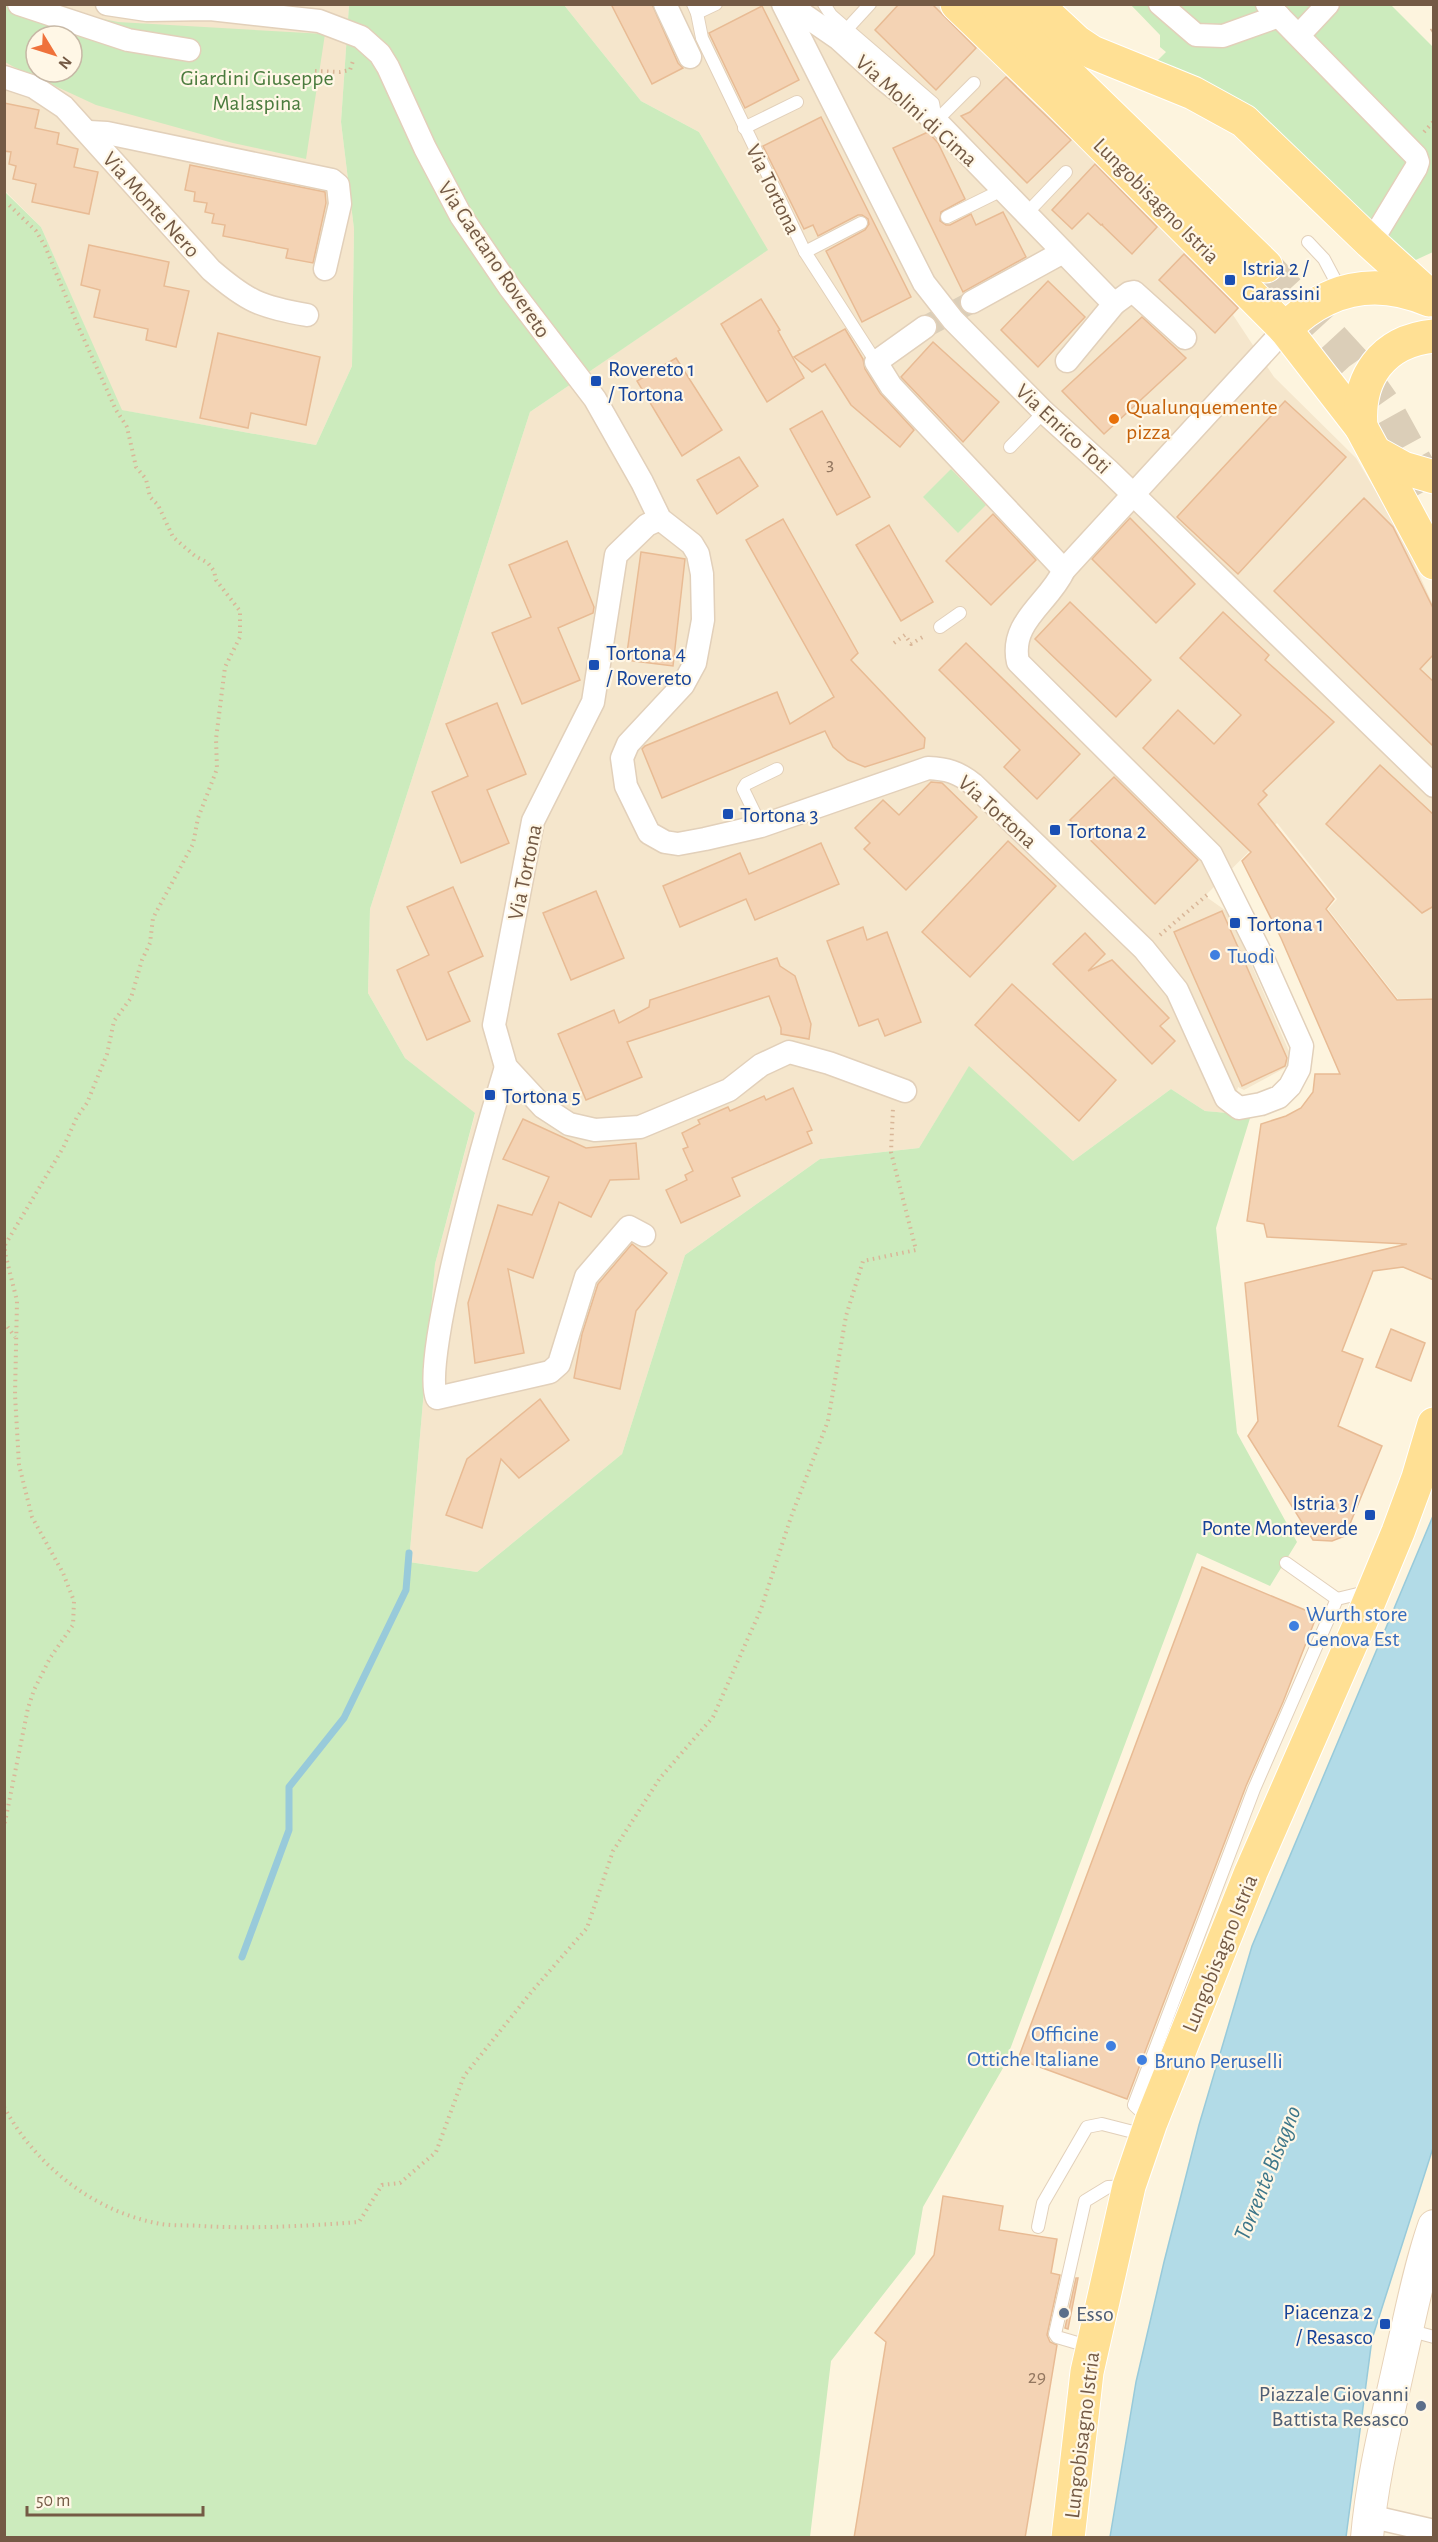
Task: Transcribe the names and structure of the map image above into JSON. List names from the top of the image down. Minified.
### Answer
{"streets":{"main road":["Lungobisagno Istria"],"street":["Via Molini di Cima","Via Tortona","Via Monte Nero","Via Gaetano Rovereto","Via Enrico Toti"]},"crossings":[["Via Tortona","Lungobisagno Istria"],["Via Tortona","Via Gaetano Rovereto"],["Via Tortona","Via Enrico Toti"]],"water":["Torrente Bisagno"],"parks":["Giardini Giuseppe Malaspina"],"places":{"transit":["Istria 2 / Garassini","Rovereto 1 / Tortona","Tortona 4 / Rovereto","Tortona 3","Tortona 2","Tortona 1","Tortona 5","Istria 3 / Ponte Monteverde","Piacenza 2 / Resasco"],"other":["Qualunquemente pizza","Tuodì","Wurth store Genova Est","Officine Ottiche Italiane","Bruno Peruselli","Esso","Piazzale Giovanni Battista Resasco"]},"house_numbers":["3","29"],"scale_bar":"50 m","north":"bottom right"}
